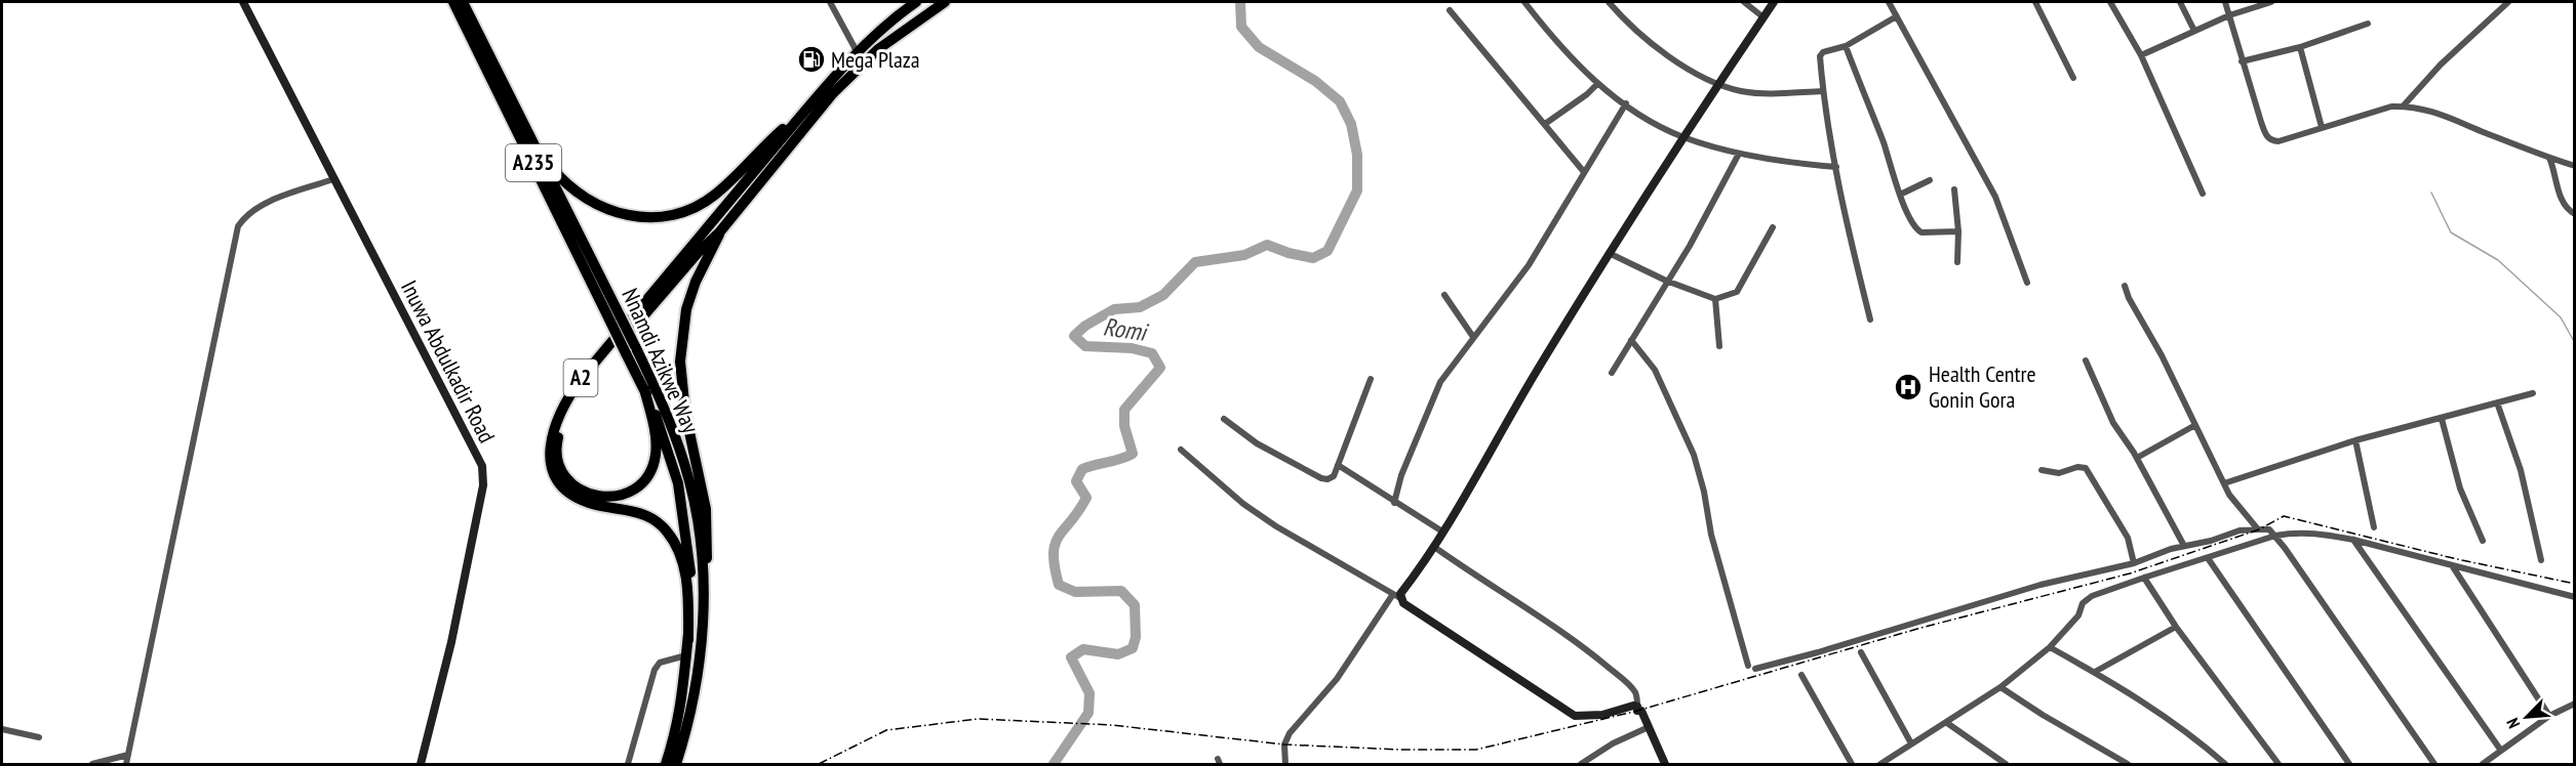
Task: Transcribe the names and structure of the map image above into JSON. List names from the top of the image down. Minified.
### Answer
{"streets":{"highway":["A235","Nnamdi Azikwe Way","A2"],"street":["Inuwa Abdulkadir Road"]},"crossings":[["Nnamdi Azikwe Way","A2"]],"water":["Romi"],"places":{"fuel station":["Mega Plaza"],"hospital":["Health Centre Gonin Gora"]},"north":"bottom left"}
